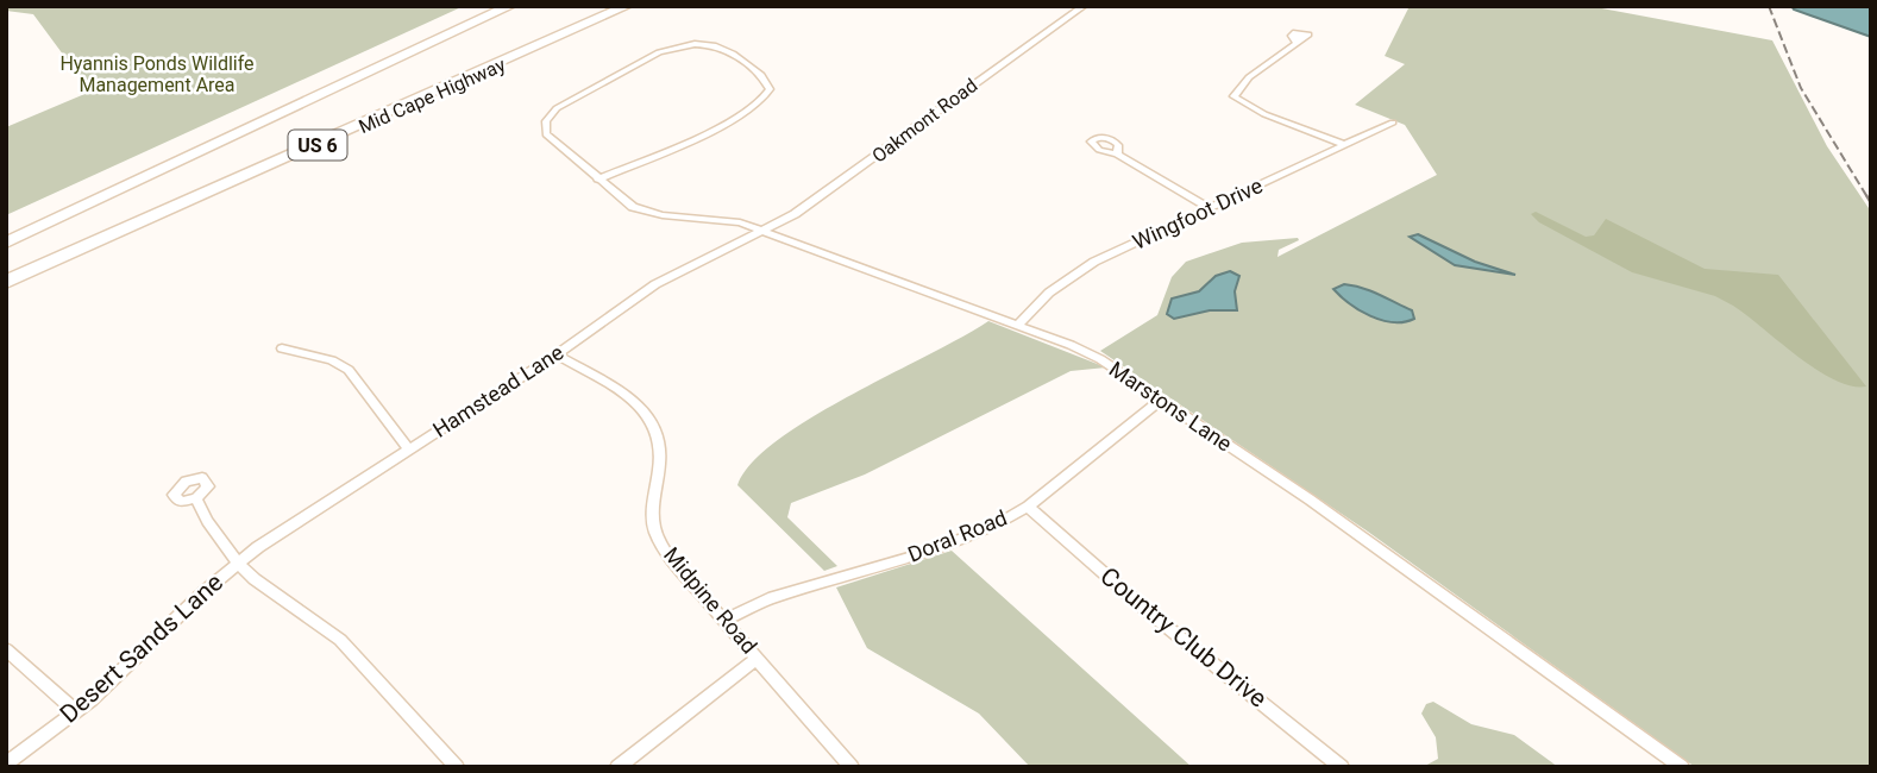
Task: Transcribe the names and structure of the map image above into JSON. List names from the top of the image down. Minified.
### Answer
{"streets":{"highway":["Mid Cape Highway","US 6"],"street":["Oakmont Road","Wingfoot Drive","Hamstead Lane","Marstons Lane","Doral Road","Midpine Road","Country Club Drive","Desert Sands Lane"]},"crossings":[["Oakmont Road","Hamstead Lane"],["Oakmont Road","Marstons Lane"],["Wingfoot Drive","Marstons Lane"],["Hamstead Lane","Marstons Lane"],["Hamstead Lane","Midpine Road"],["Hamstead Lane","Desert Sands Lane"],["Marstons Lane","Doral Road"],["Doral Road","Midpine Road"],["Doral Road","Country Club Drive"]],"parks":["Hyannis Ponds Wildlife Management Area"]}
